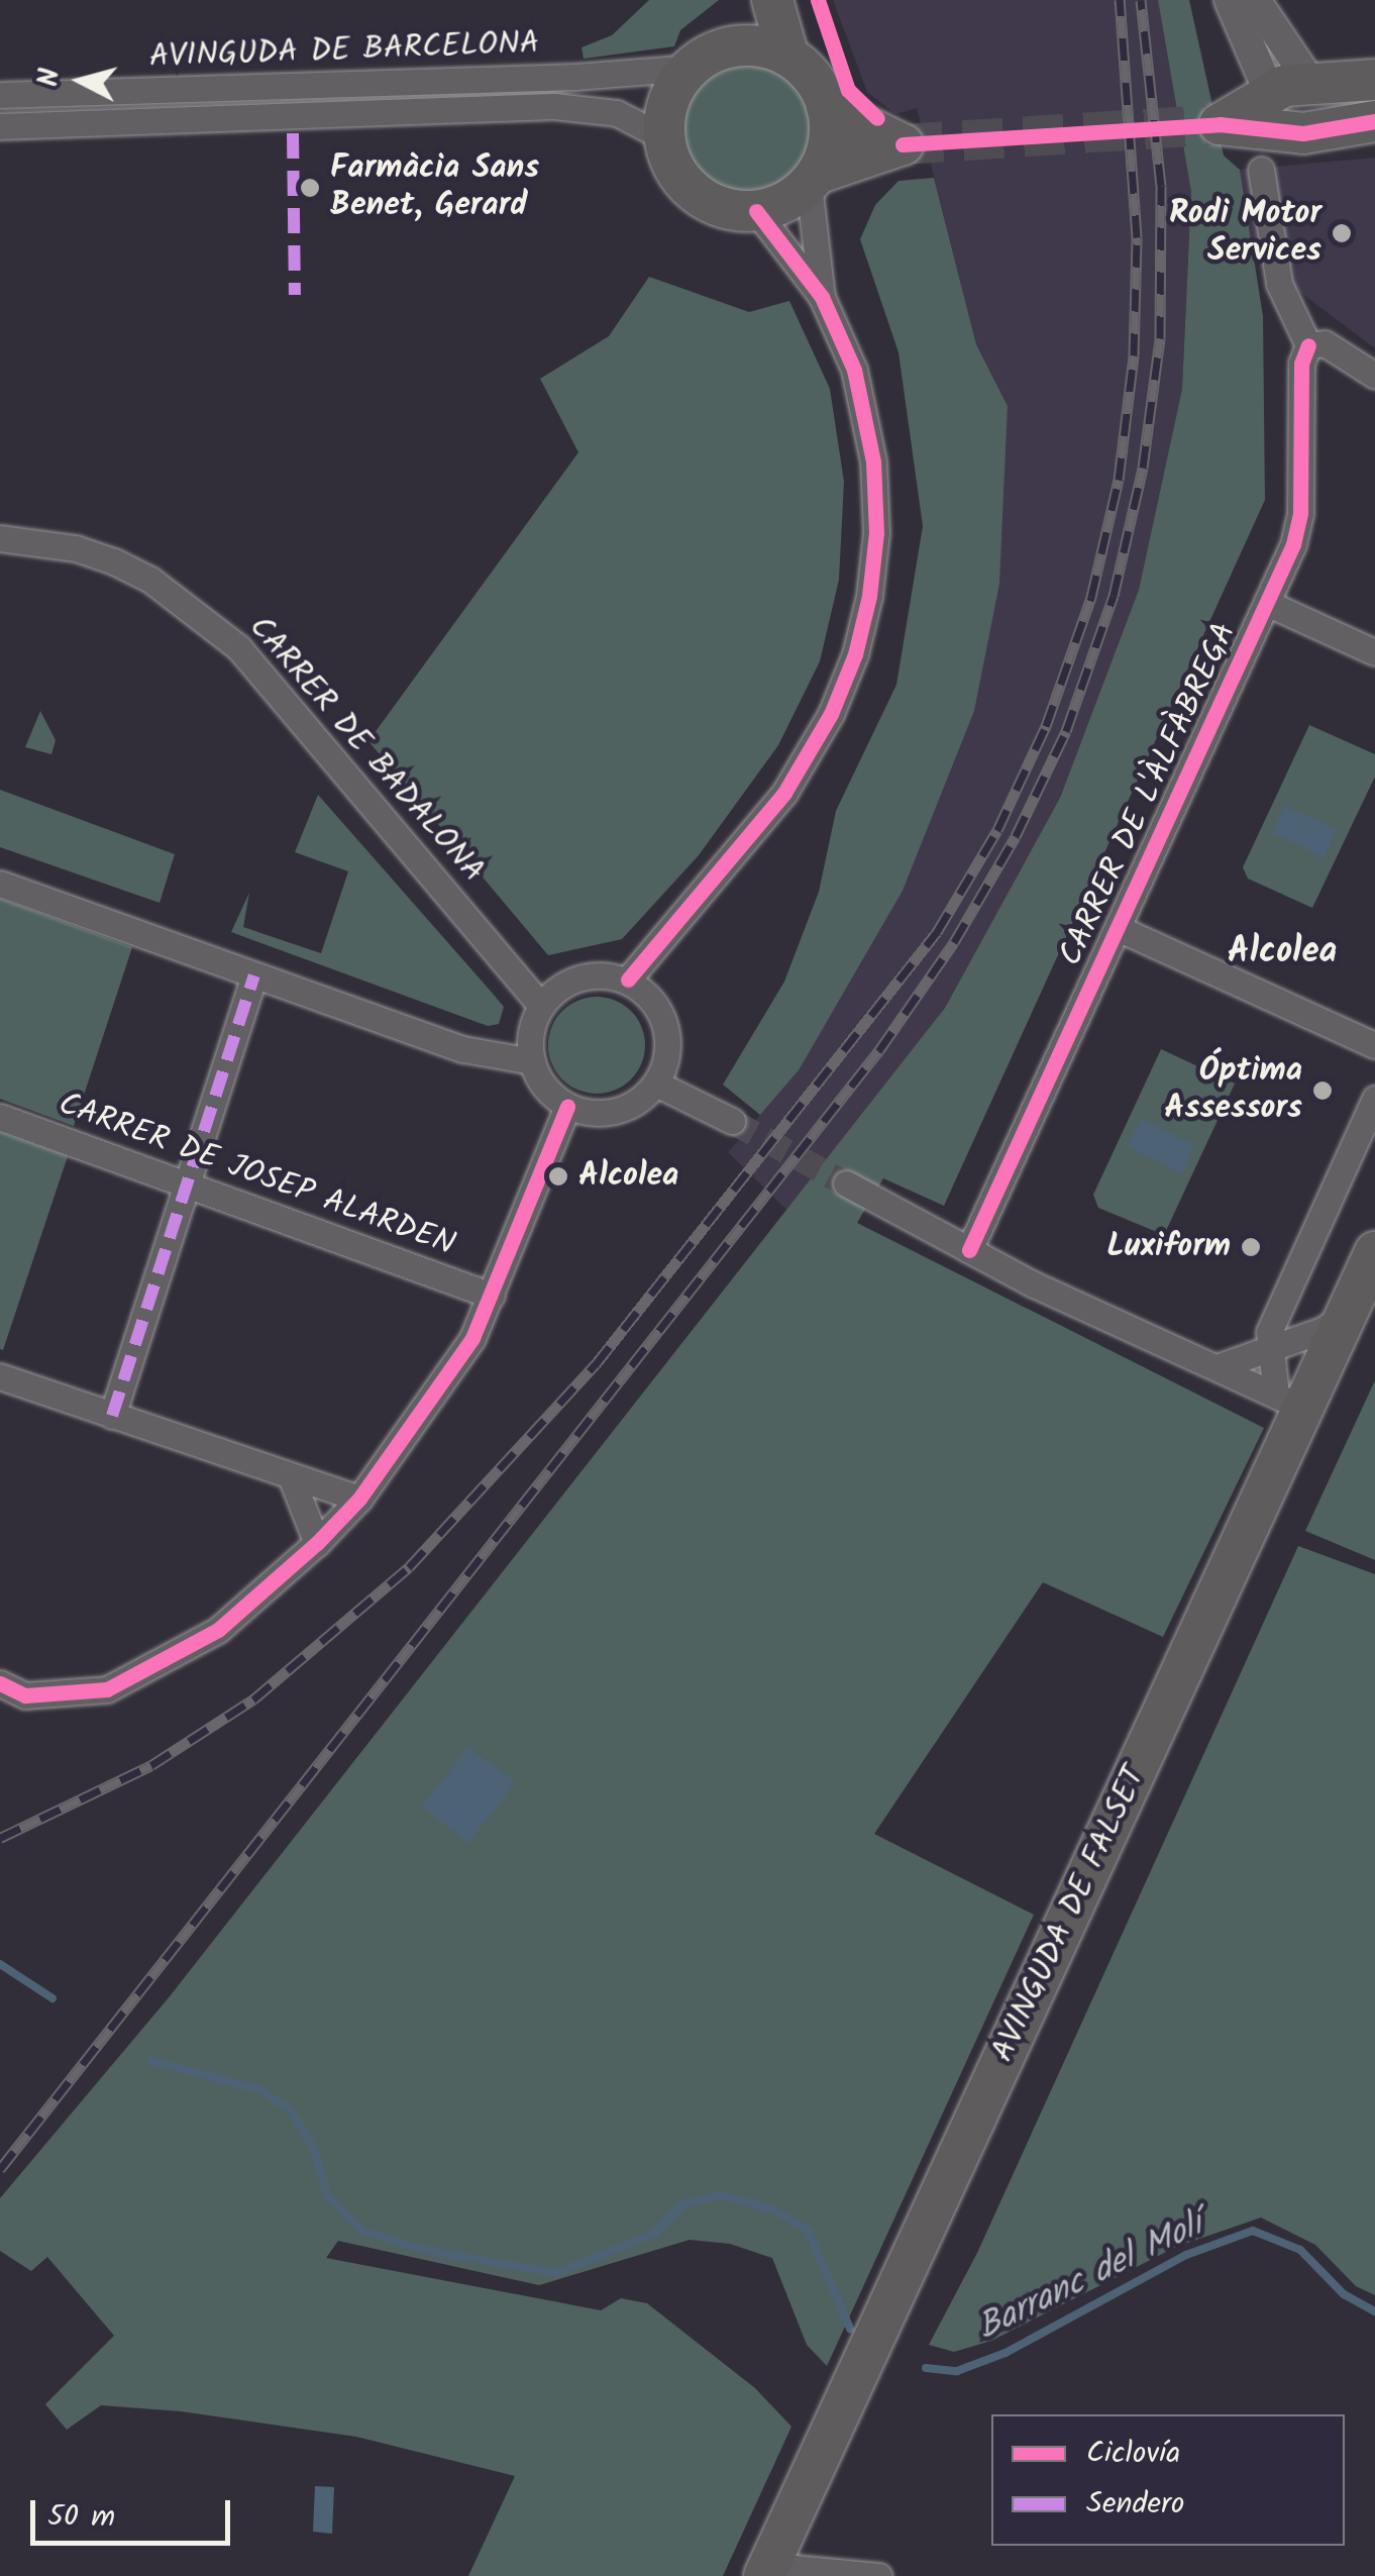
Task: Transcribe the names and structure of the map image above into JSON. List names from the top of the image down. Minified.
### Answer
{"streets":{"main road":["AVINGUDA DE FALSET"],"street":["AVINGUDA DE BARCELONA","CARRER DE BADALONA","CARRER DE L'ÀLFÀBREGA","CARRER DE JOSEP ALARDEN"]},"districts":["Alcolea"],"water":["Barranc del Molí"],"places":["Farmàcia Sans Benet, Gerard","Rodi Motor Services","Óptima Assessors","Alcolea","Luxiform"],"legend":["Ciclovía","Sendero"],"scale_bar":"50 m","north":"left"}
